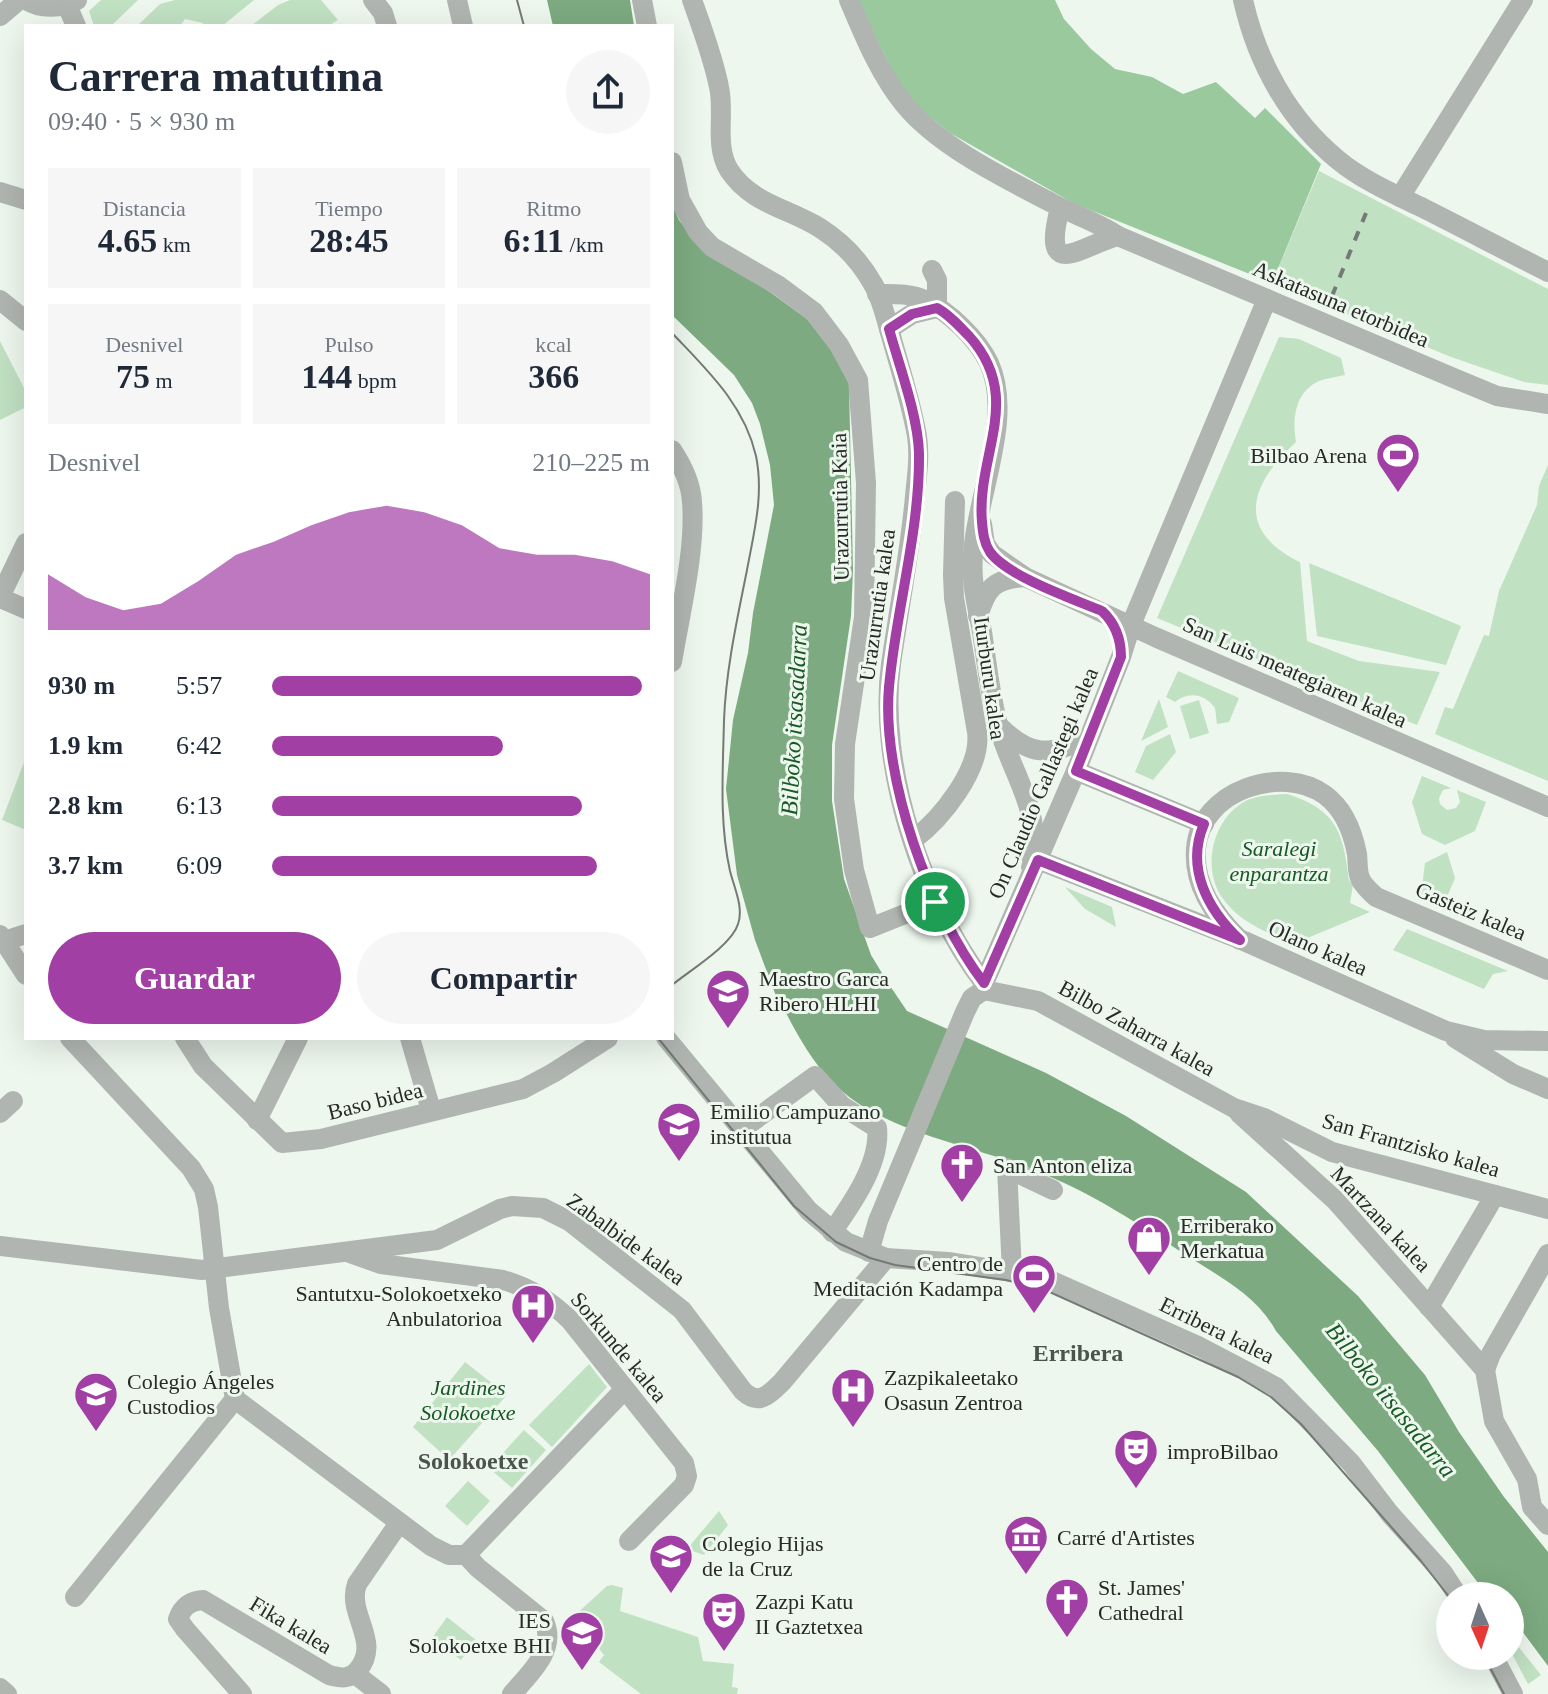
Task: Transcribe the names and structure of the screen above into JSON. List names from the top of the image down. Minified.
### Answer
{"streets":{"street":["Askatasuna etorbidea","Urazurrutia Kaia","Urazurrutia kalea","San Luis meategiaren kalea","Iturburu kalea","On Claudio Gallastegi kalea","Gasteiz kalea","Olano kalea","Bilbo Zaharra kalea","Baso bidea","San Frantzisko kalea","Martzana kalea","Zabalbide kalea","Erribera kalea","Sorkunde kalea","Fika kalea"]},"crossings":[["Askatasuna etorbidea","On Claudio Gallastegi kalea"],["Urazurrutia Kaia","Urazurrutia kalea"],["Urazurrutia kalea","Iturburu kalea"],["Urazurrutia kalea","On Claudio Gallastegi kalea"],["Urazurrutia kalea","Bilbo Zaharra kalea"],["San Luis meategiaren kalea","On Claudio Gallastegi kalea"],["On Claudio Gallastegi kalea","Olano kalea"],["On Claudio Gallastegi kalea","Bilbo Zaharra kalea"],["On Claudio Gallastegi kalea","Zabalbide kalea"],["On Claudio Gallastegi kalea","Erribera kalea"],["Bilbo Zaharra kalea","San Frantzisko kalea"],["Bilbo Zaharra kalea","Martzana kalea"],["Zabalbide kalea","Erribera kalea"],["Zabalbide kalea","Sorkunde kalea"]],"districts":["Erribera","Solokoetxe"],"water":["Bilboko itsasadarra"],"parks":["Saralegi enparantza","Jardines Solokoetxe"],"places":{"sports":["Bilbao Arena","Centro de Meditación Kadampa"],"school or university":["Maestro Garca Ribero HLHI","Emilio Campuzano institutua","Colegio Ángeles Custodios","Colegio Hijas de la Cruz","IES Solokoetxe BHI"],"church":["San Anton eliza","St. James' Cathedral"],"shop":["Erriberako Merkatua"],"hospital":["Santutxu-Solokoetxeko Anbulatorioa","Zazpikaleetako Osasun Zentroa"],"theatre":["improBilbao","Zazpi Katu II Gaztetxea"],"museum":["Carré d'Artistes"]},"north":"bottom","page":{"heading":["Carrera matutina","09:40 · 5 × 930 m"],"stats":[["Distancia","4.65 km"],["Tiempo","28:45"],["Ritmo","6:11 /km"],["Desnivel","75 m"],["Pulso","144 bpm"],["kcal","366"]],"chart":["Desnivel","210–225 m"],"list":[{"name":"930 m","note":"5:57"},{"name":"1.9 km","note":"6:42"},{"name":"2.8 km","note":"6:13"},{"name":"3.7 km","note":"6:09"}],"buttons":["Guardar","Compartir"]}}
